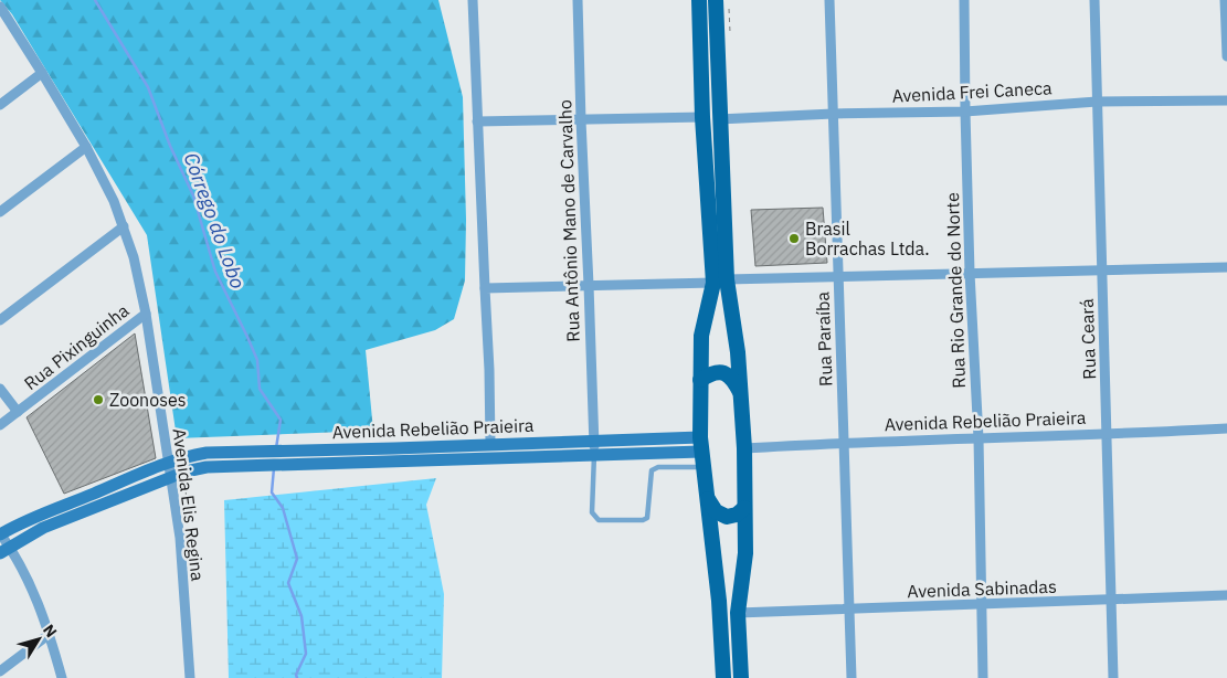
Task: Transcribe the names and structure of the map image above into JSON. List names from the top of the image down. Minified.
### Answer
{"streets":{"street":["Avenida Frei Caneca","Rua Antônio Mano de Carvalho","Rua Rio Grande do Norte","Rua Paraíba","Rua Ceará","Rua Pixinguinha","Avenida Rebelião Praieira","Avenida Elis Regina","Avenida Sabinadas"]},"crossings":[["Avenida Frei Caneca","Rua Rio Grande do Norte"],["Avenida Frei Caneca","Rua Paraíba"],["Avenida Frei Caneca","Rua Ceará"],["Rua Antônio Mano de Carvalho","Avenida Rebelião Praieira"],["Rua Rio Grande do Norte","Avenida Rebelião Praieira"],["Rua Rio Grande do Norte","Avenida Sabinadas"],["Rua Paraíba","Avenida Rebelião Praieira"],["Rua Paraíba","Avenida Sabinadas"],["Rua Ceará","Avenida Rebelião Praieira"],["Rua Ceará","Avenida Sabinadas"],["Rua Pixinguinha","Avenida Elis Regina"],["Avenida Rebelião Praieira","Avenida Elis Regina"]],"water":["Córrego do Lobo"],"places":["Brasil Borrachas Ltda.","Zoonoses"],"north":"top right"}
